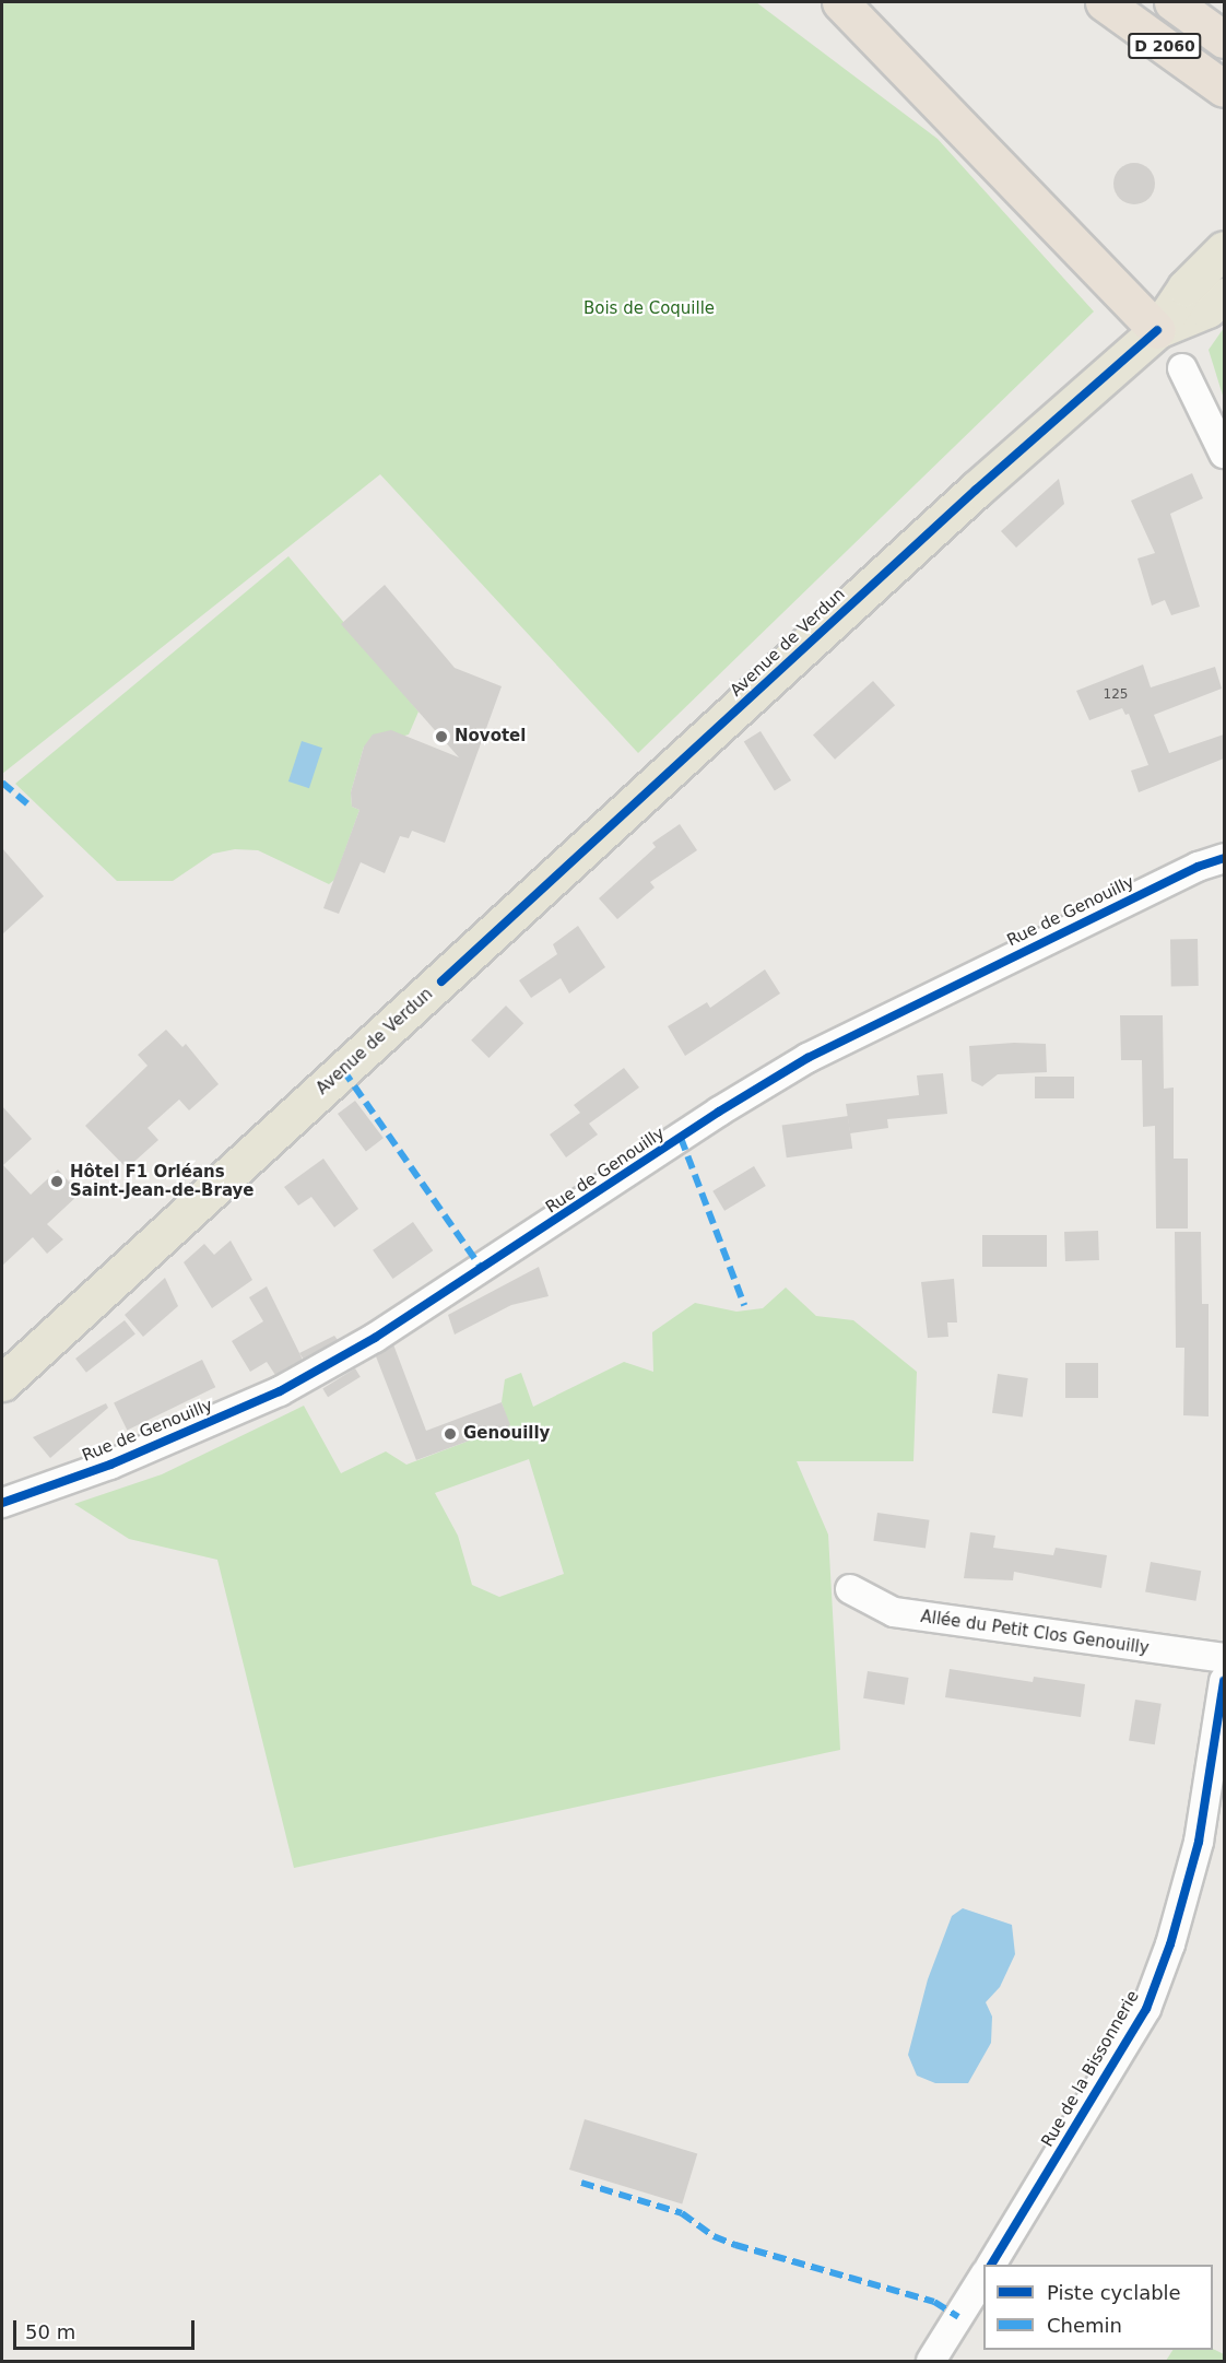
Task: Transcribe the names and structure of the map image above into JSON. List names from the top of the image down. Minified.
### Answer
{"streets":{"highway":["D 2060"],"main road":["Avenue de Verdun"],"street":["Rue de Genouilly","Allée du Petit Clos Genouilly","Rue de la Bissonnerie"]},"parks":["Bois de Coquille"],"places":["Novotel","Hôtel F1 Orléans Saint-Jean-de-Braye","Genouilly"],"house_numbers":["125"],"legend":["Piste cyclable","Chemin"],"scale_bar":"50 m"}
